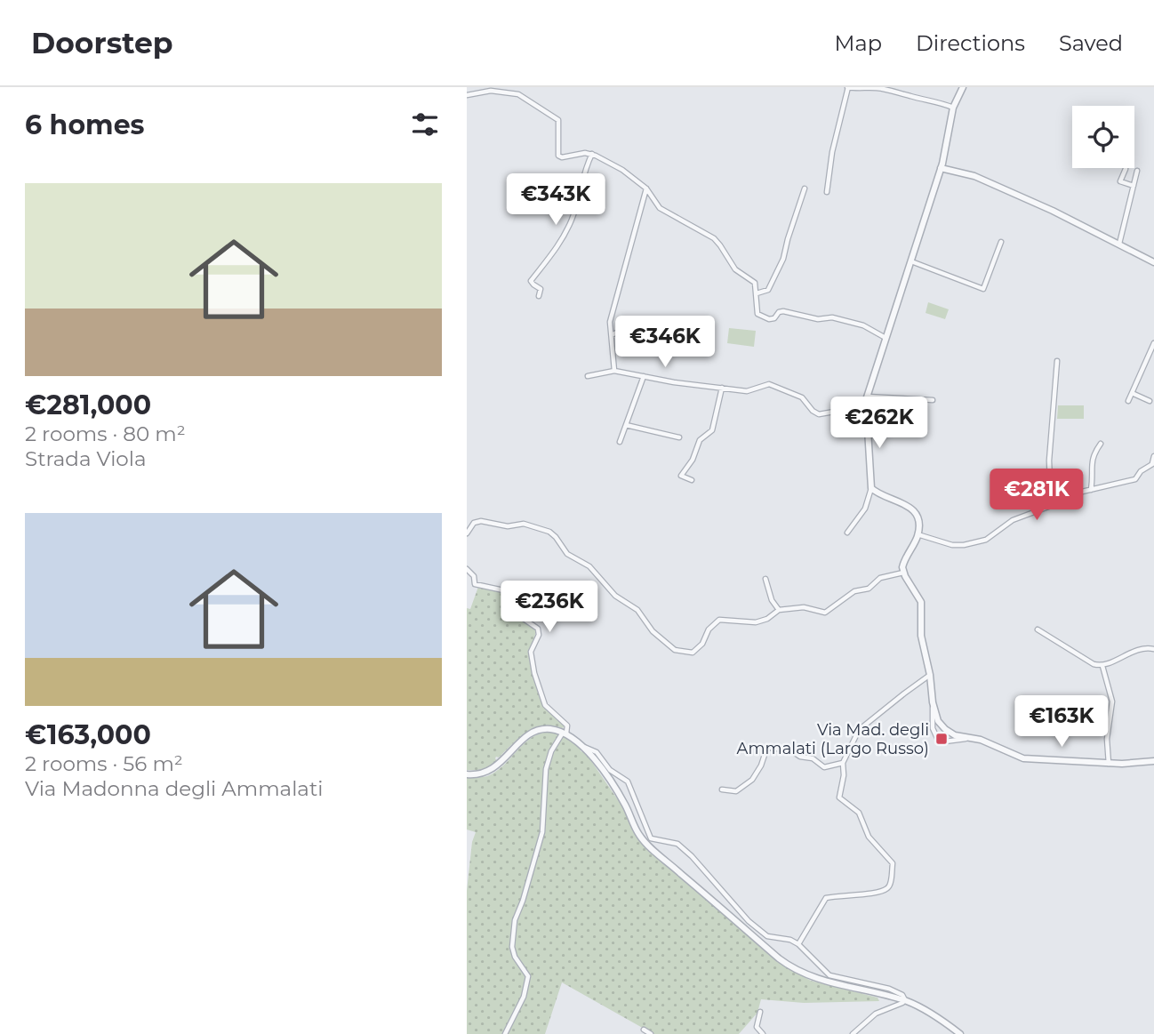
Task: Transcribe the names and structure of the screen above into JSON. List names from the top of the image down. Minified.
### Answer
{"places":{"transit":["Via Mad. degli Ammalati (Largo Russo)"]},"page":{"header":"Doorstep","nav":["Map","Directions","Saved"],"heading":"6 homes","list":[{"name":"€281,000","note":"2 rooms · 80 m² · Strada Viola"},{"name":"€163,000","note":"2 rooms · 56 m² · Via Madonna degli Ammalati"}],"price":["€343K","€346K","€262K","€281K","€236K","€163K"]}}
